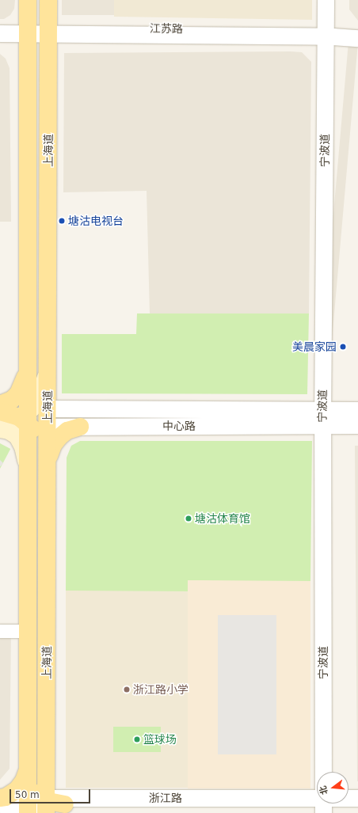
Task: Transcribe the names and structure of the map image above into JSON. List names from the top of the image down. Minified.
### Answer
{"streets":{"main road":["上海道","中心路"],"street":["江苏路","宁波道","浙江路"]},"crossings":[["江苏路","上海道"],["江苏路","宁波道"],["上海道","中心路"],["上海道","浙江路"],["宁波道","中心路"]],"places":["塘沽电视台","美晨家园","塘沽体育馆","浙江路小学","篮球场"],"scale_bar":"50 m","north":"left"}
